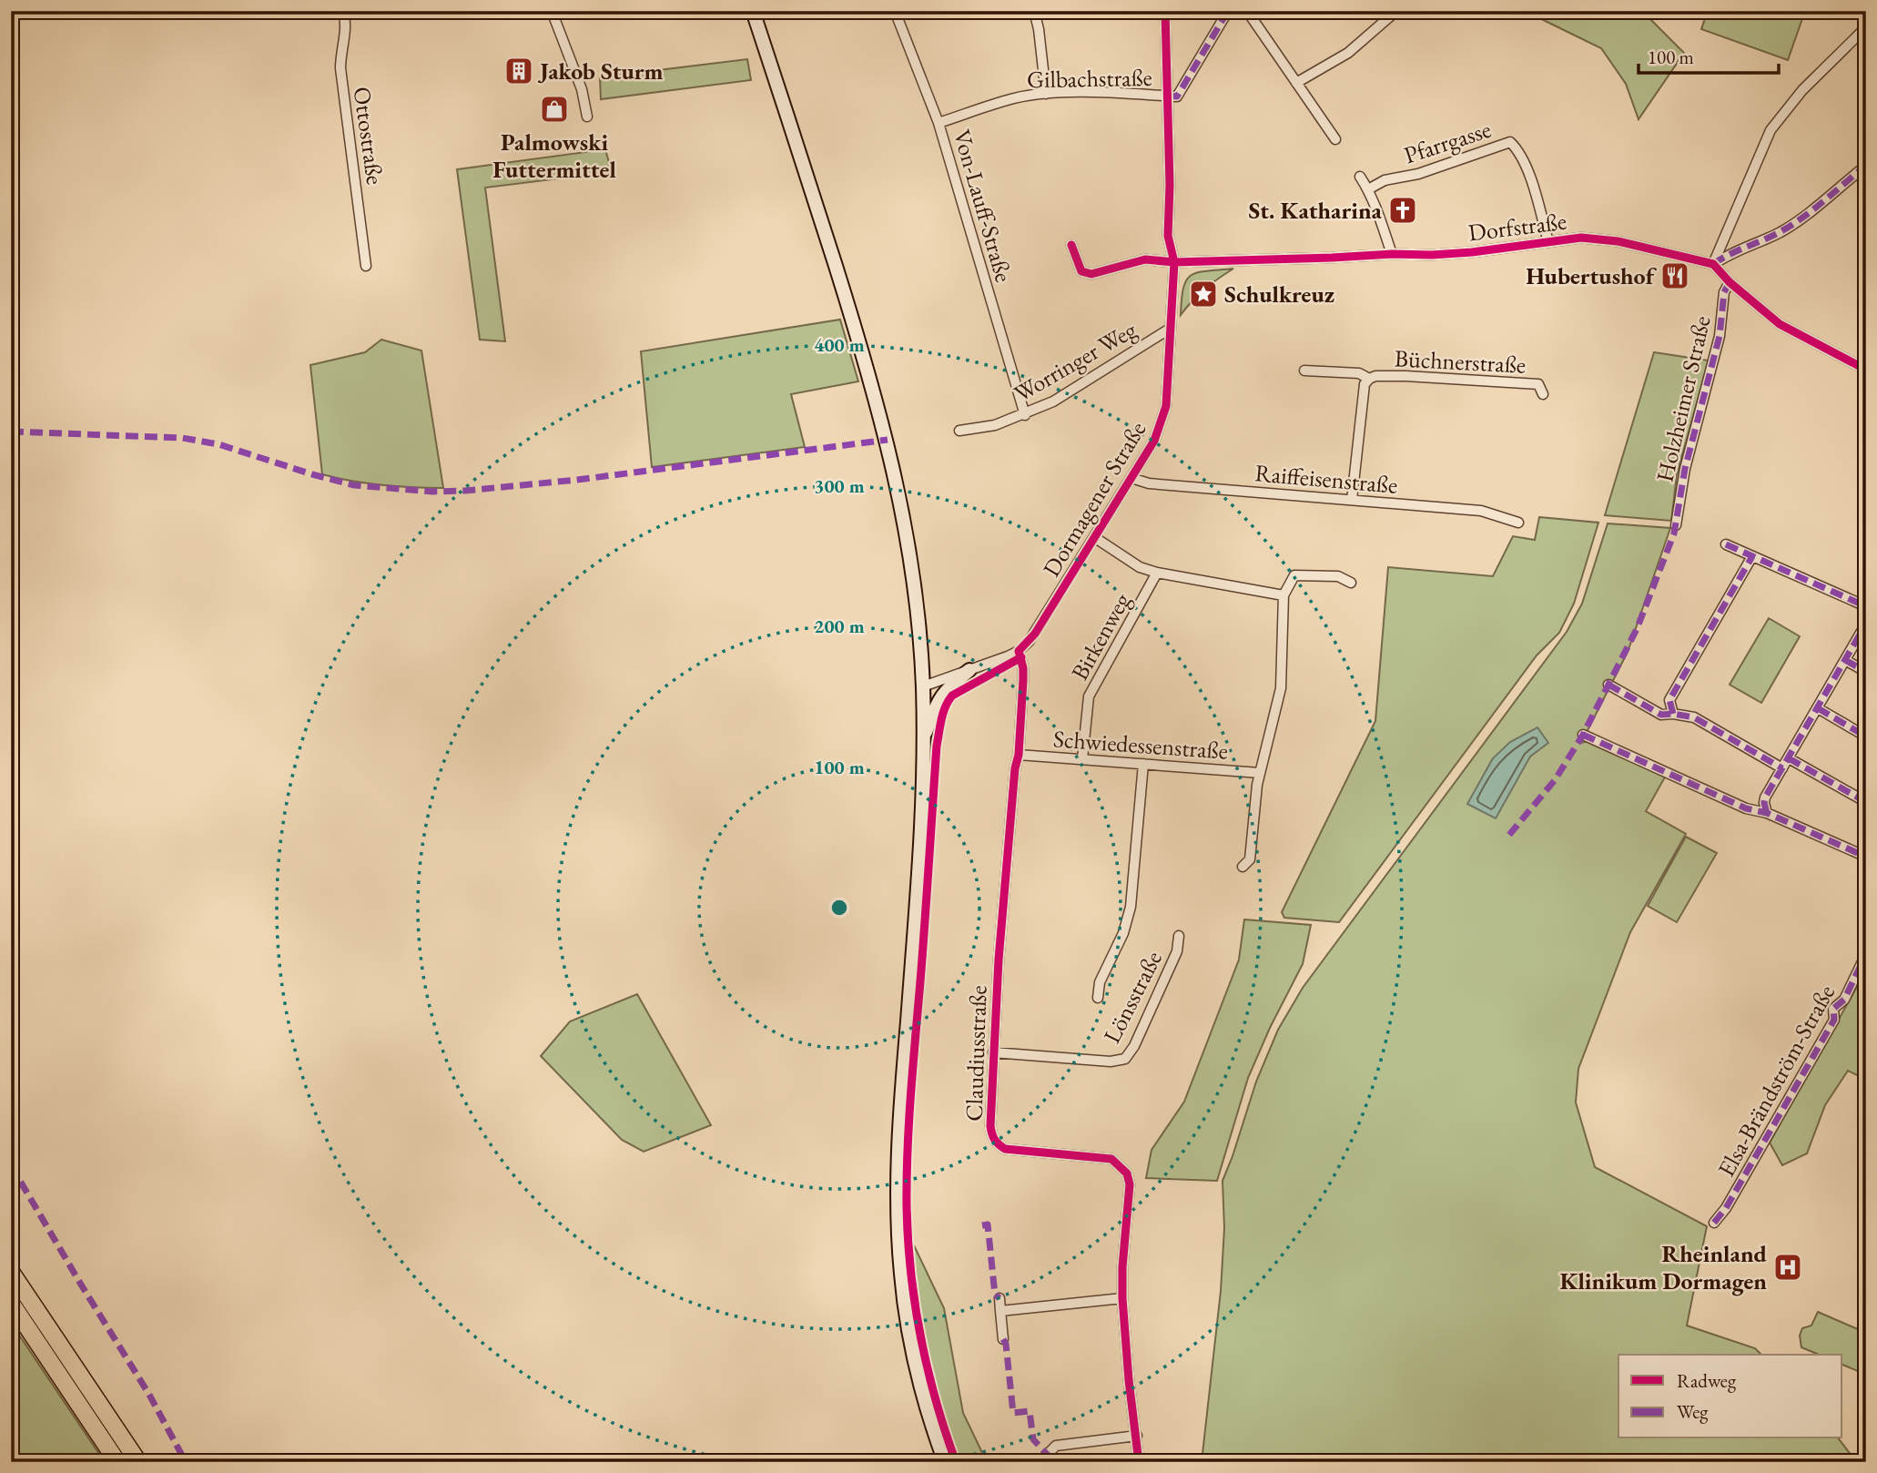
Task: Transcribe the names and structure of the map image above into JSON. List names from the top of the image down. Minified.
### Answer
{"streets":{"street":["Gilbachstraße","Ottostraße","Pfarrgasse","Von-Lauff-Straße","Dorfstraße","Worringer Weg","Büchnerstraße","Holzheimer Straße","Raiffeisenstraße","Dormagener Straße","Birkenweg","Schwiedessenstraße","Lönsstraße","Claudiusstraße","Elsa-Brändström-Straße"]},"crossings":[["Gilbachstraße","Von-Lauff-Straße"],["Gilbachstraße","Dormagener Straße"],["Pfarrgasse","Dorfstraße"],["Von-Lauff-Straße","Worringer Weg"],["Dorfstraße","Dormagener Straße"],["Worringer Weg","Dormagener Straße"],["Büchnerstraße","Raiffeisenstraße"],["Raiffeisenstraße","Dormagener Straße"],["Dormagener Straße","Claudiusstraße"],["Birkenweg","Schwiedessenstraße"],["Schwiedessenstraße","Claudiusstraße"],["Lönsstraße","Claudiusstraße"]],"places":{"building":["Jakob Sturm"],"shop":["Palmowski Futtermittel"],"church":["St. Katharina"],"restaurant":["Hubertushof"],"place":["Schulkreuz"],"hospital":["Rheinland Klinikum Dormagen"]},"legend":["Radweg","Weg"],"scale_bar":"100 m","rings":["400 m","300 m","200 m","100 m"]}
